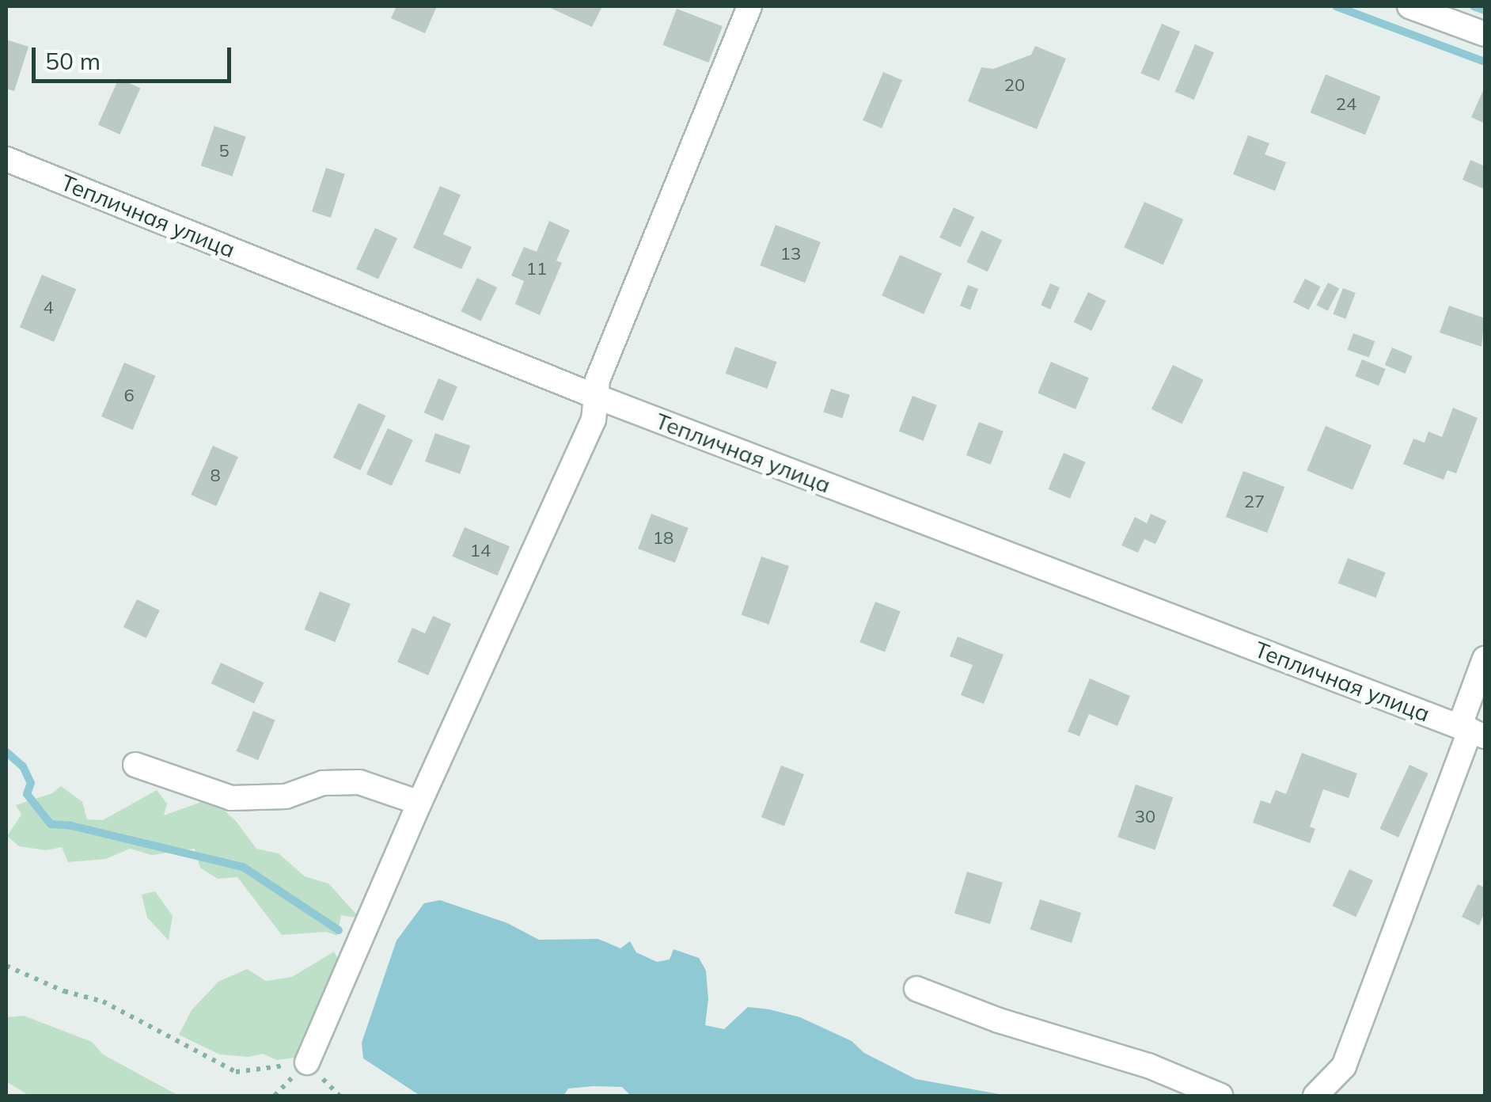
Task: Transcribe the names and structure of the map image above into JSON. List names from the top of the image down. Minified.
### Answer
{"streets":{"street":["Тепличная улица"]},"house_numbers":["20","24","5","13","11","4","6","8","27","18","14","30"],"scale_bar":"50 m"}
